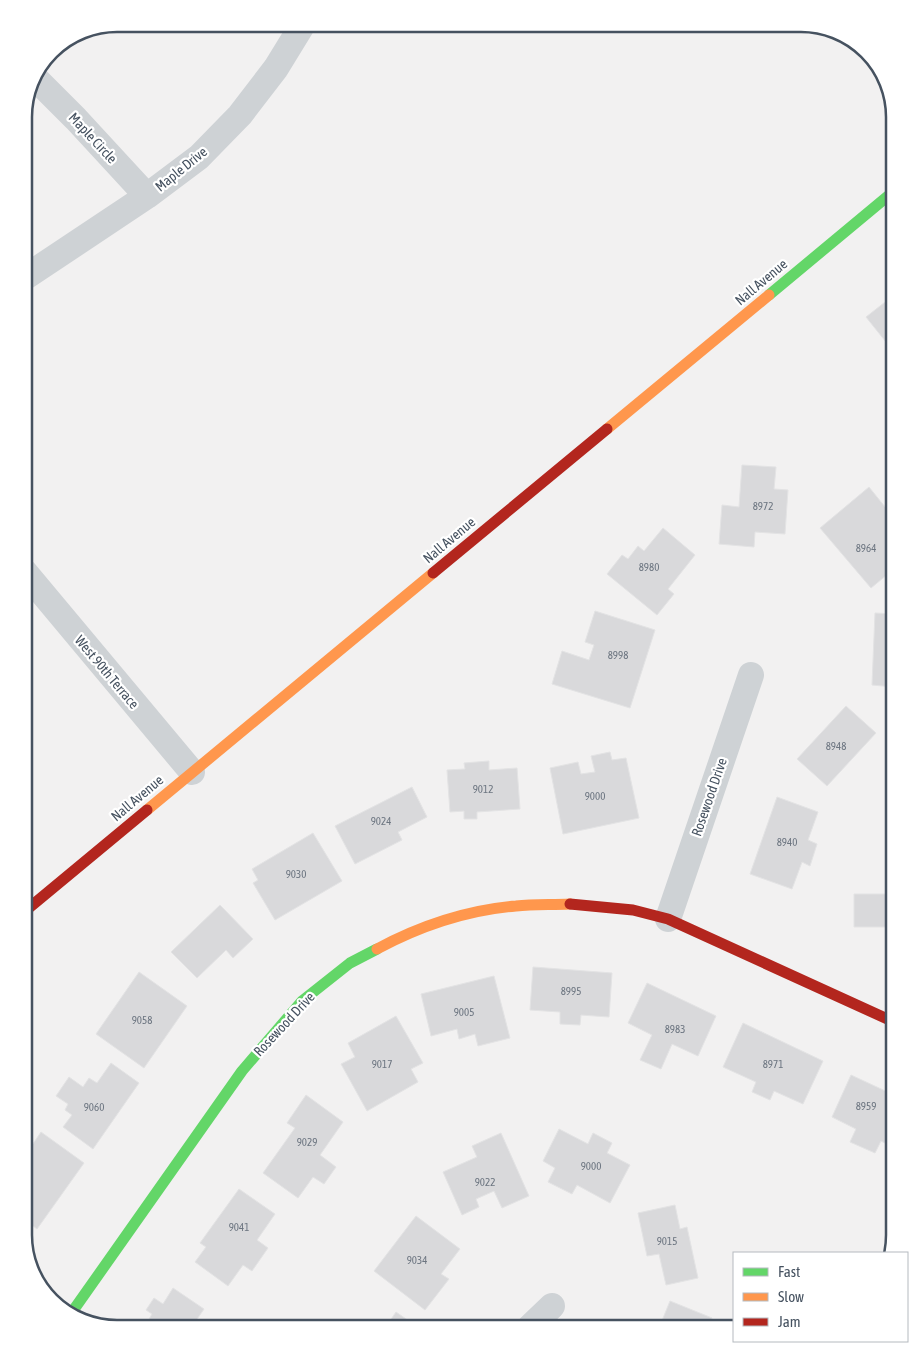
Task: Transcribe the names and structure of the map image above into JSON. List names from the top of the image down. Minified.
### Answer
{"streets":{"main road":["Nall Avenue","Rosewood Drive"],"street":["Maple Circle","Maple Drive","West 90th Terrace"]},"crossings":[["Maple Circle","Maple Drive"],["Nall Avenue","West 90th Terrace"]],"house_numbers":["8972","8964","8980","8998","8948","9012","9000","9024","8940","9030","8995","9005","9058","8983","9017","8971","8959","9060","9029","9000","9022","9041","9015","9034"],"legend":["Fast","Slow","Jam"]}
